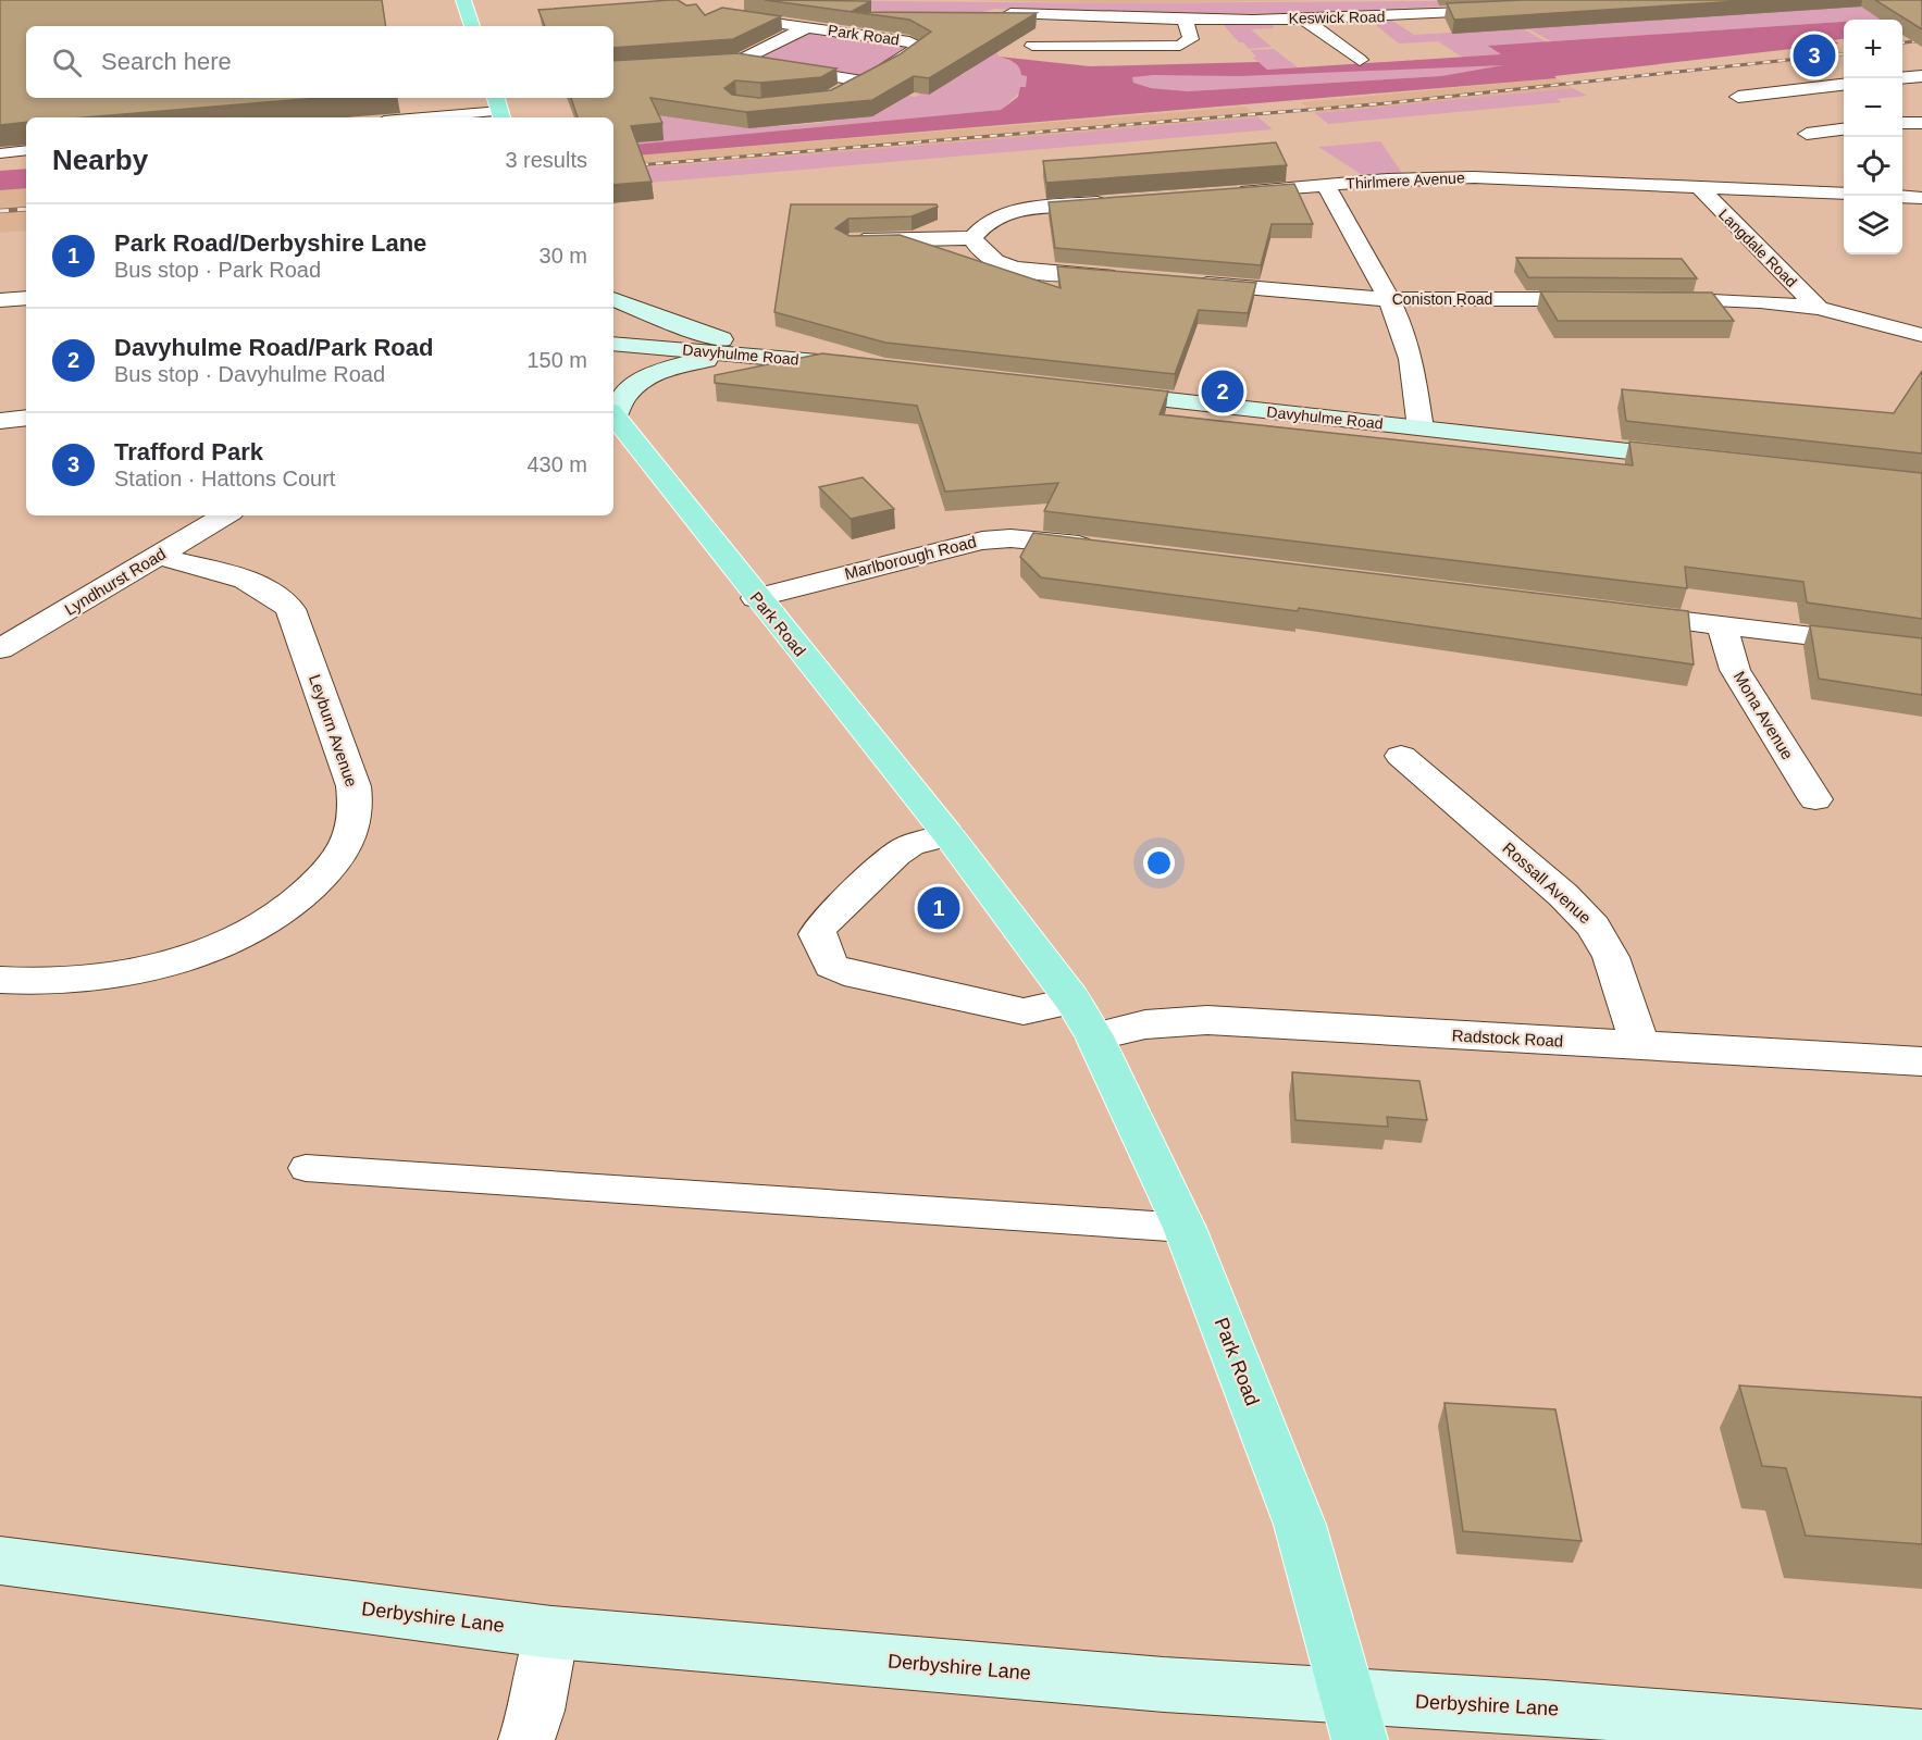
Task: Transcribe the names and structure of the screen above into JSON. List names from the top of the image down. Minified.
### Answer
{"streets":{"main road":["Park Road"],"street":["Keswick Road","Thirlmere Avenue","Langdale Road","Coniston Road","Davyhulme Road","Marlborough Road","Lyndhurst Road","Mona Avenue","Leyburn Avenue","Rossall Avenue","Radstock Road","Derbyshire Lane"]},"crossings":[["Park Road","Marlborough Road"],["Park Road","Radstock Road"],["Park Road","Derbyshire Lane"],["Thirlmere Avenue","Langdale Road"],["Lyndhurst Road","Leyburn Avenue"],["Rossall Avenue","Radstock Road"]],"page":{"map_buttons":["+","−"],"search":"Search here","pins":["3","2","1"],"heading":["Nearby","3 results"],"list":[{"mark":"1","name":"Park Road/Derbyshire Lane","note":"Bus stop · Park Road","value":"30 m"},{"mark":"2","name":"Davyhulme Road/Park Road","note":"Bus stop · Davyhulme Road","value":"150 m"},{"mark":"3","name":"Trafford Park","note":"Station · Hattons Court","value":"430 m"}]}}
